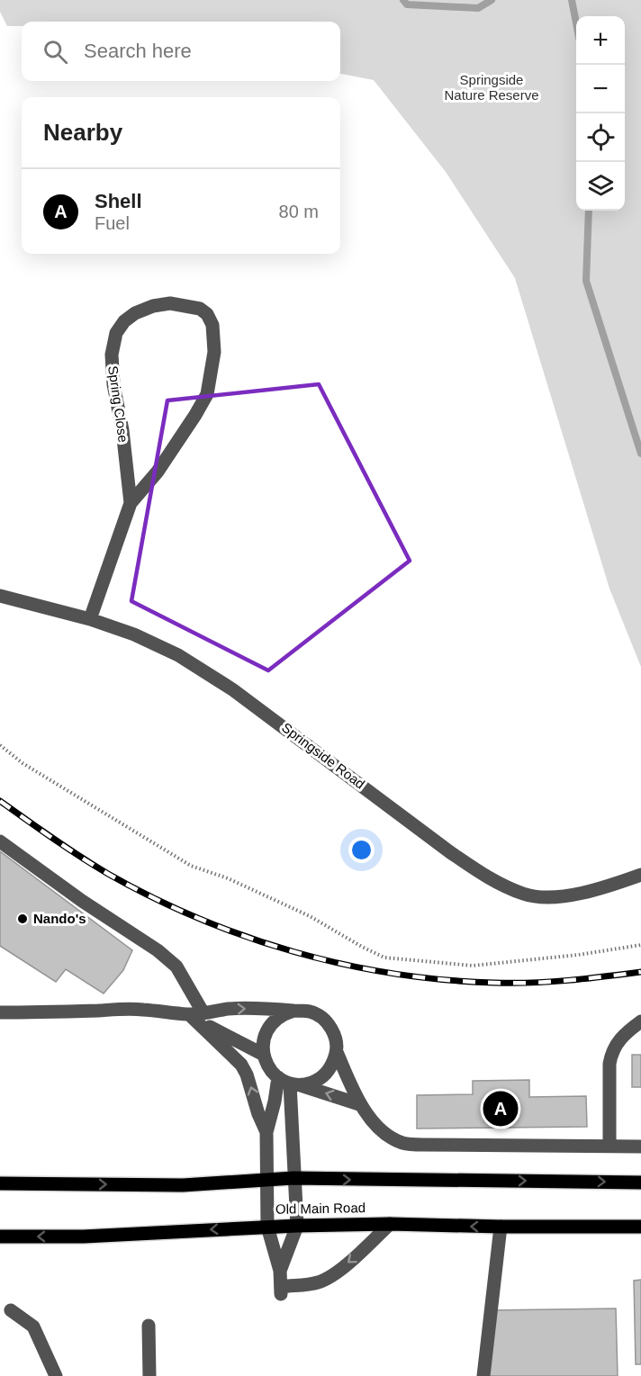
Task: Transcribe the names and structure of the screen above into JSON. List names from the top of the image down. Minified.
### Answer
{"streets":{"main road":["Old Main Road"],"street":["Spring Close","Springside Road"]},"crossings":[["Spring Close","Springside Road"]],"parks":["Springside Nature Reserve"],"places":["Nando's"],"page":{"map_buttons":["+","−"],"search":"Search here","heading":"Nearby","list":[{"mark":"A","name":"Shell","note":"Fuel","value":"80 m"}],"pins":"A"}}
